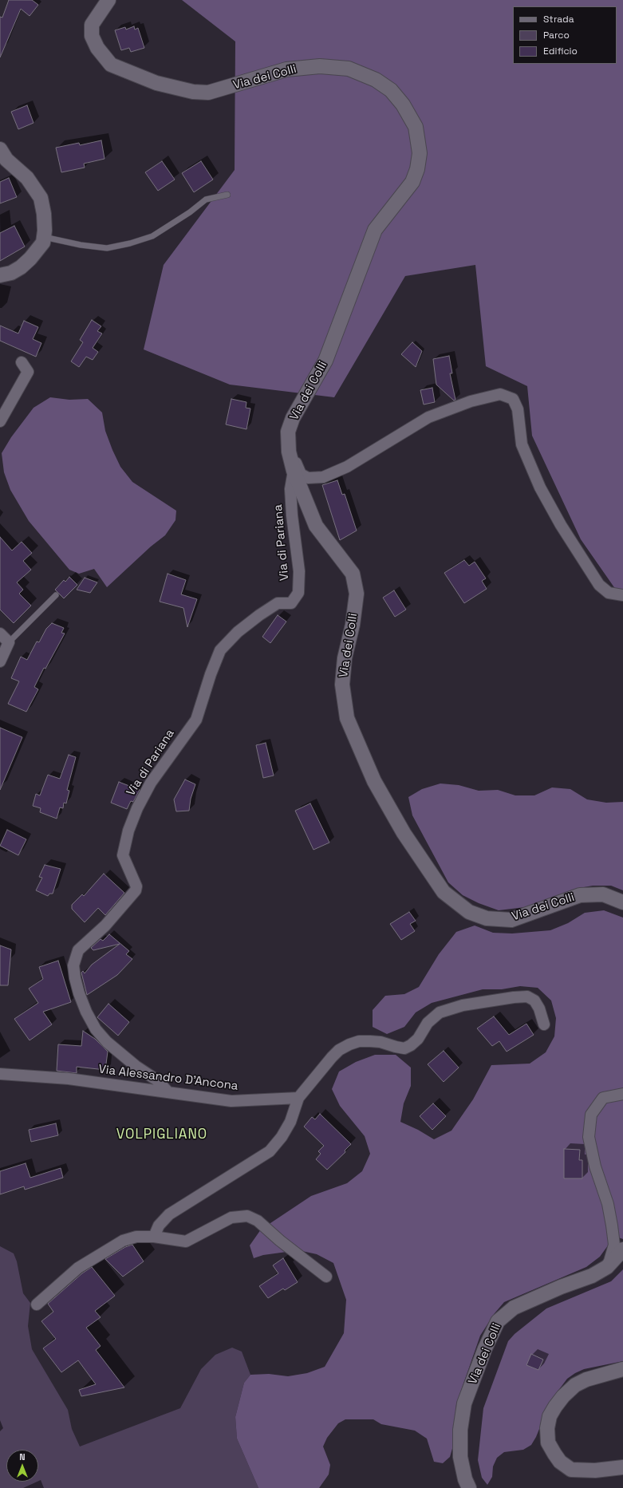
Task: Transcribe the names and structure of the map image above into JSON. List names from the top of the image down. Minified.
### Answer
{"streets":{"street":["Via dei Colli","Via di Pariana","Via Alessandro D'Ancona"]},"crossings":[["Via dei Colli","Via di Pariana"],["Via di Pariana","Via Alessandro D'Ancona"]],"districts":["VOLPIGLIANO"],"legend":["Strada","Parco","Edificio"],"north":"top"}
